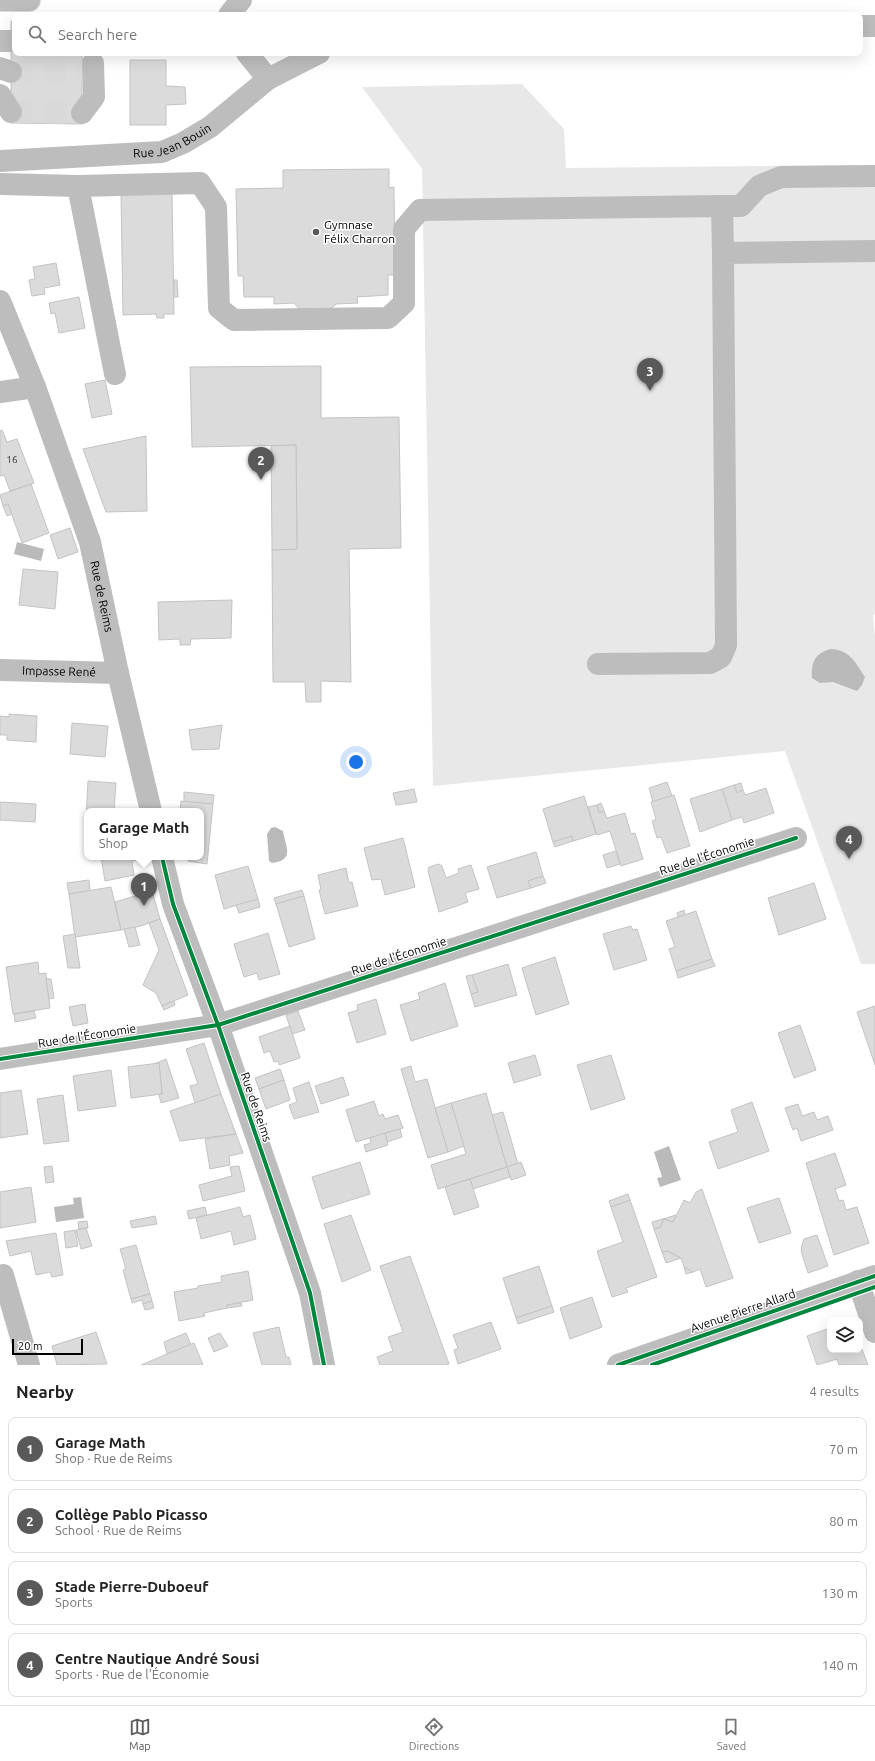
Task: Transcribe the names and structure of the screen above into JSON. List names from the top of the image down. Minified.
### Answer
{"streets":{"main road":["Rue Jean Bouin","Rue de Reims","Impasse René","Rue de l'Économie","Avenue Pierre Allard"]},"crossings":[["Rue de Reims","Impasse René"],["Rue de Reims","Rue de l'Économie"]],"places":["Gymnase Félix Charron"],"house_numbers":["16"],"scale_bar":"20 m","page":{"search":"Search here","pins":["3","2","4","1"],"popup":["Garage Math","Shop"],"scale":"20 m","heading":["Nearby","4 results"],"list":[{"mark":"1","name":"Garage Math","note":"Shop · Rue de Reims","value":"70 m"},{"mark":"2","name":"Collège Pablo Picasso","note":"School · Rue de Reims","value":"80 m"},{"mark":"3","name":"Stade Pierre-Duboeuf","note":"Sports","value":"130 m"},{"mark":"4","name":"Centre Nautique André Sousi","note":"Sports · Rue de l'Économie","value":"140 m"}],"nav":["Map","Directions","Saved"]}}
